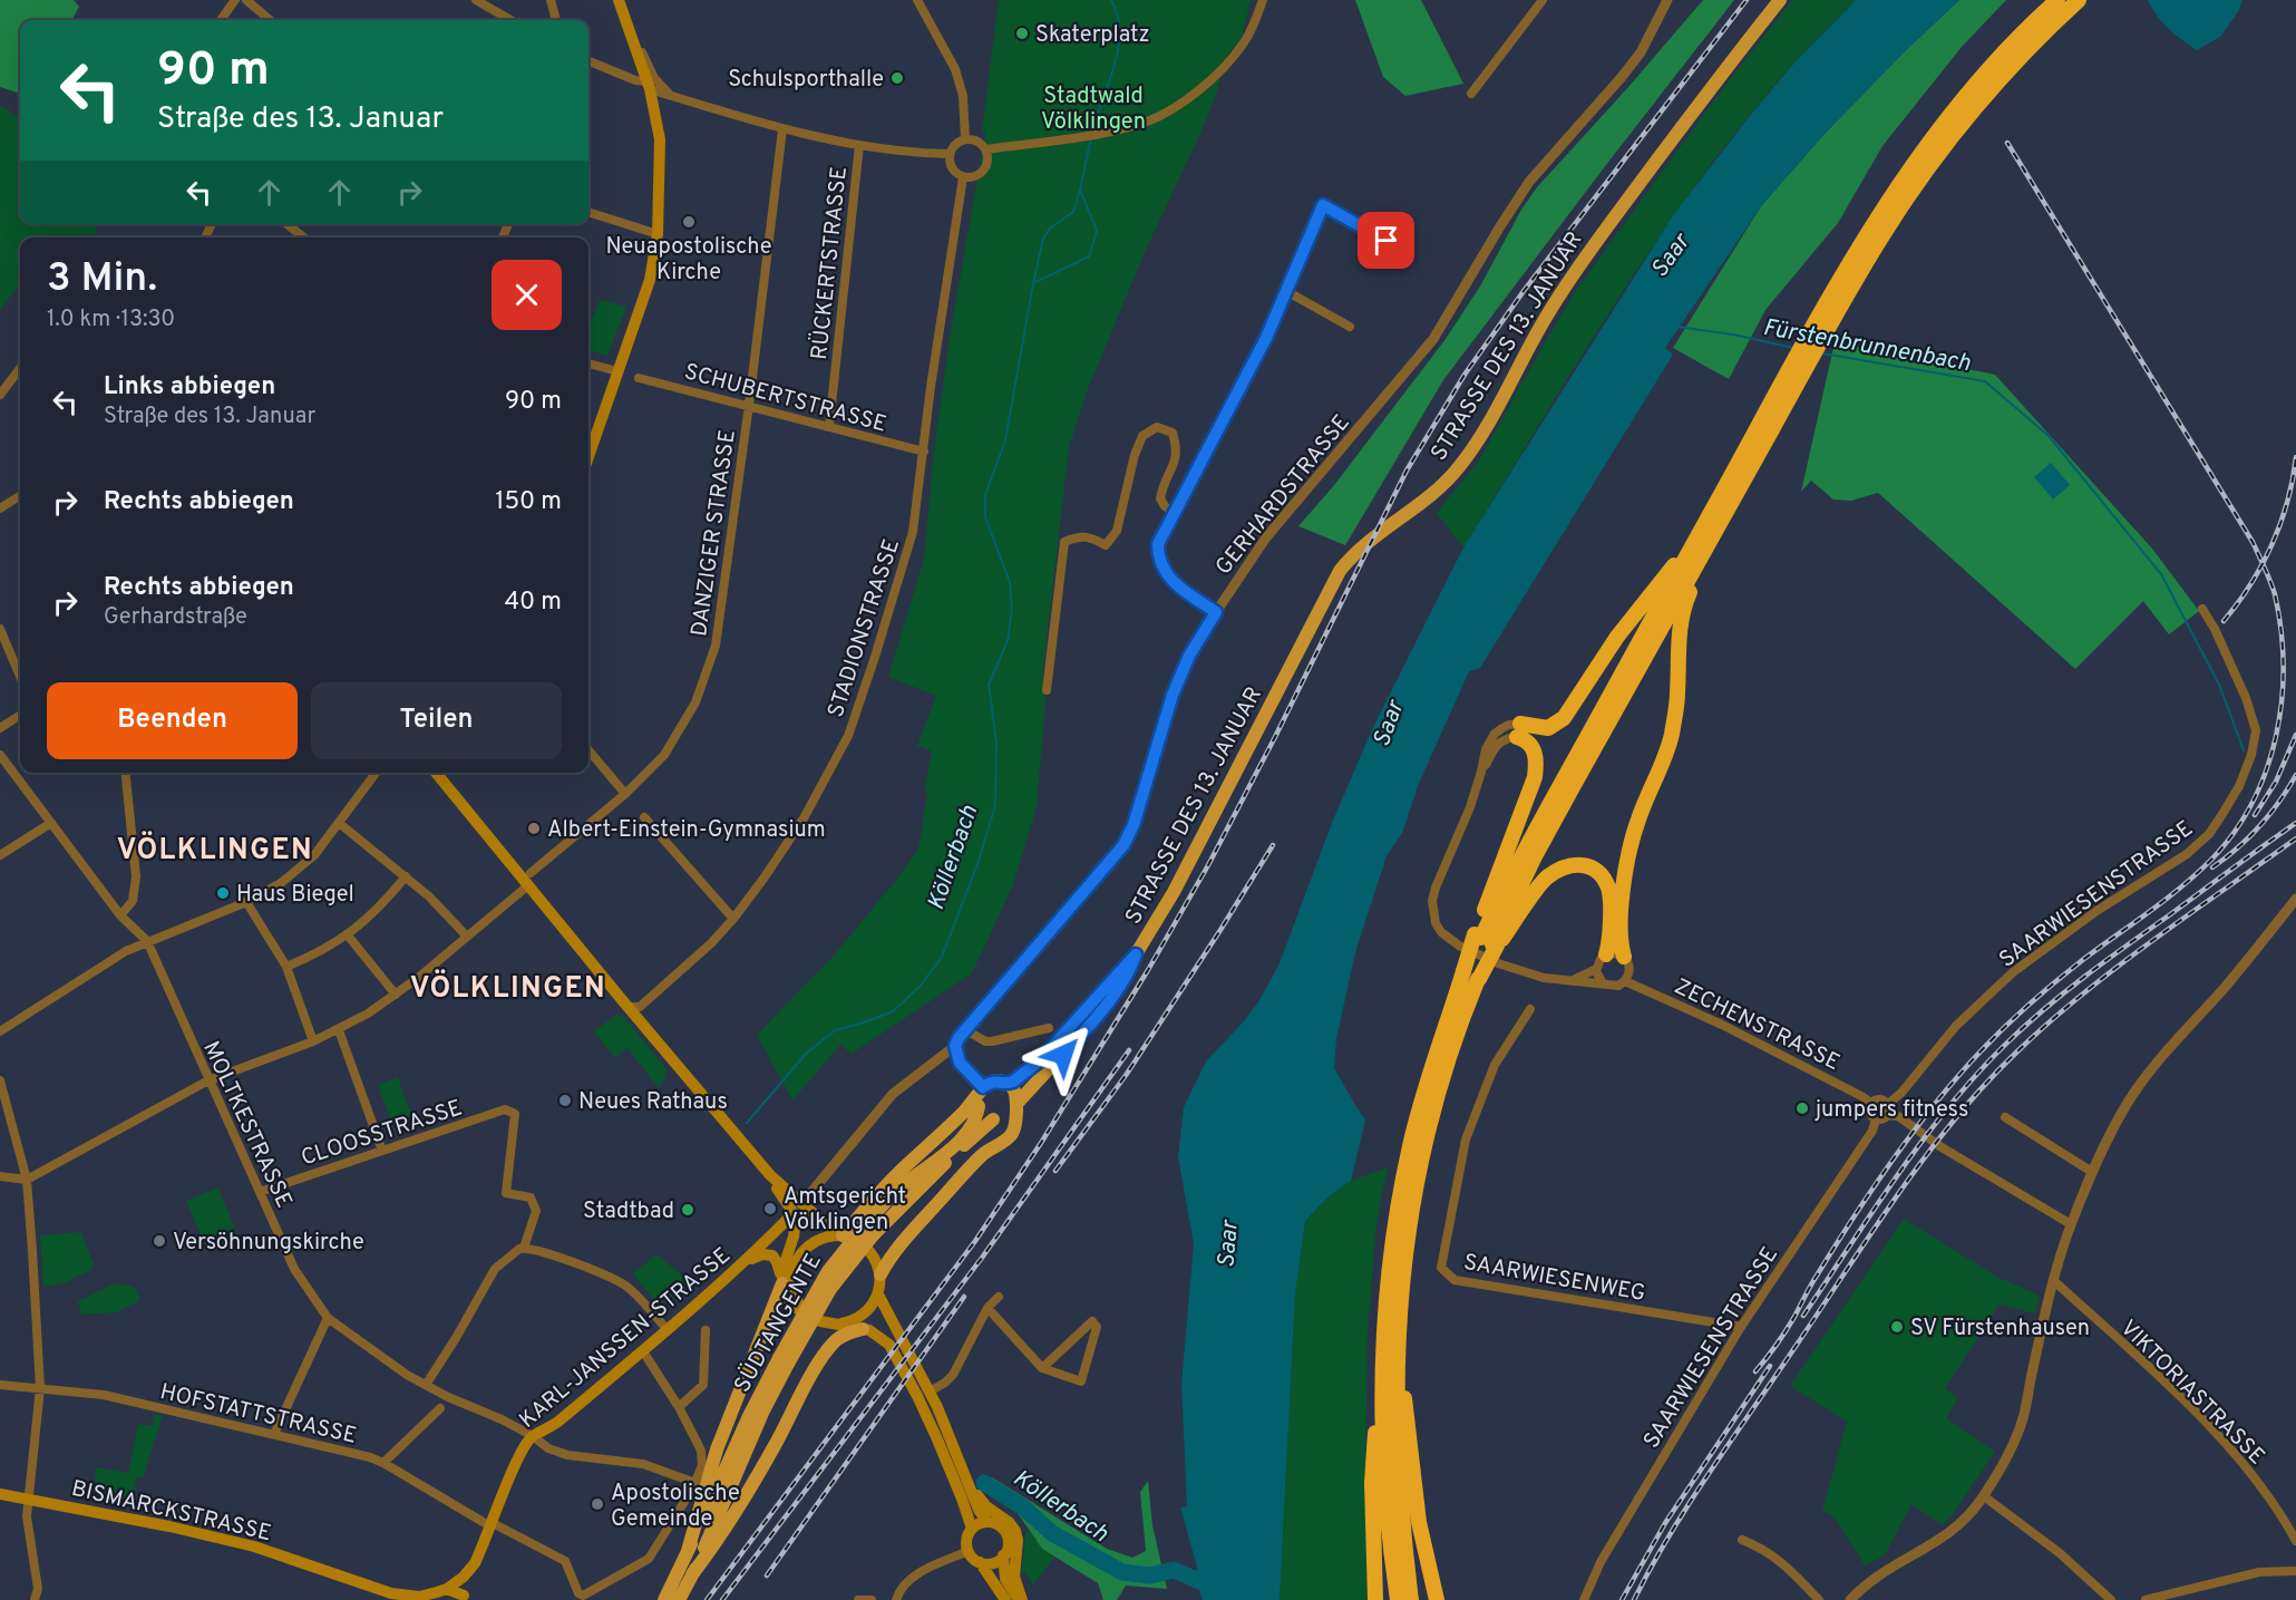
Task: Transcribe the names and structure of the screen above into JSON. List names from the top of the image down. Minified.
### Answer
{"streets":{"main road":["STRASSE DES 13. JANUAR","SÜDTANGENTE","KARL-JANSSEN-STRASSE","BISMARCKSTRASSE"],"street":["RÜCKERTSTRASSE","SCHUBERTSTRASSE","GERHARDSTRASSE","DANZIGER STRASSE","STADIONSTRASSE","SAARWIESENSTRASSE","ZECHENSTRASSE","MOLTKESTRASSE","CLOOSSTRASSE","SAARWIESENWEG","VIKTORIASTRASSE","HOFSTATTSTRASSE"]},"crossings":[["RÜCKERTSTRASSE","SCHUBERTSTRASSE"],["STRASSE DES 13. JANUAR","SÜDTANGENTE"],["SCHUBERTSTRASSE","DANZIGER STRASSE"],["SCHUBERTSTRASSE","STADIONSTRASSE"],["GERHARDSTRASSE","KARL-JANSSEN-STRASSE"],["SAARWIESENSTRASSE","ZECHENSTRASSE"],["SAARWIESENSTRASSE","SAARWIESENWEG"],["MOLTKESTRASSE","CLOOSSTRASSE"],["MOLTKESTRASSE","KARL-JANSSEN-STRASSE"],["MOLTKESTRASSE","HOFSTATTSTRASSE"],["KARL-JANSSEN-STRASSE","HOFSTATTSTRASSE"],["KARL-JANSSEN-STRASSE","BISMARCKSTRASSE"]],"districts":["VÖLKLINGEN","VÖLKLINGEN"],"water":["Saar","Fürstenbrunnenbach","Köllerbach"],"parks":["Stadtwald Völklingen"],"places":["Skaterplatz","Schulsporthalle","Neuapostolische Kirche","Albert-Einstein-Gymnasium","Haus Biegel","Neues Rathaus","jumpers fitness","Amtsgericht Völklingen","Stadtbad","Versöhnungskirche","SV Fürstenhausen","Apostolische Gemeinde"],"page":{"turn":["90 m","Straße des 13. Januar"],"heading":["3 Min.","1.0 km · 13:30"],"list":[{"name":"Links abbiegen","note":"Straße des 13. Januar","value":"90 m"},{"name":"Rechts abbiegen","value":"150 m"},{"name":"Rechts abbiegen","note":"Gerhardstraße","value":"40 m"}],"buttons":["Beenden","Teilen"]}}
